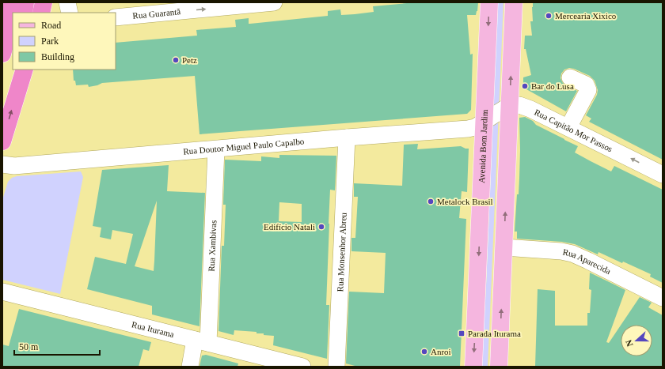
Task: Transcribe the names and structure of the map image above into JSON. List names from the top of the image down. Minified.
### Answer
{"streets":{"main road":["Avenida Bom Jardim"],"street":["Rua Guarantã","Rua Capitão Mor Passos","Rua Doutor Miguel Paulo Capalbo","Rua Xambivas","Rua Monsenhor Abreu","Rua Aparecida","Rua Iturama"]},"crossings":[["Rua Doutor Miguel Paulo Capalbo","Avenida Bom Jardim"],["Rua Doutor Miguel Paulo Capalbo","Rua Xambivas"],["Rua Doutor Miguel Paulo Capalbo","Rua Monsenhor Abreu"],["Rua Xambivas","Rua Iturama"]],"one_way":["Rua Guarantã","Rua Capitão Mor Passos"],"places":{"other":["Mercearia Xixico","Petz","Bar do Lusa","Metalock Brasil","Edifício Natali","Anroi"],"transit":["Parada Iturama"]},"legend":["Road","Park","Building"],"scale_bar":"50 m","north":"left"}
